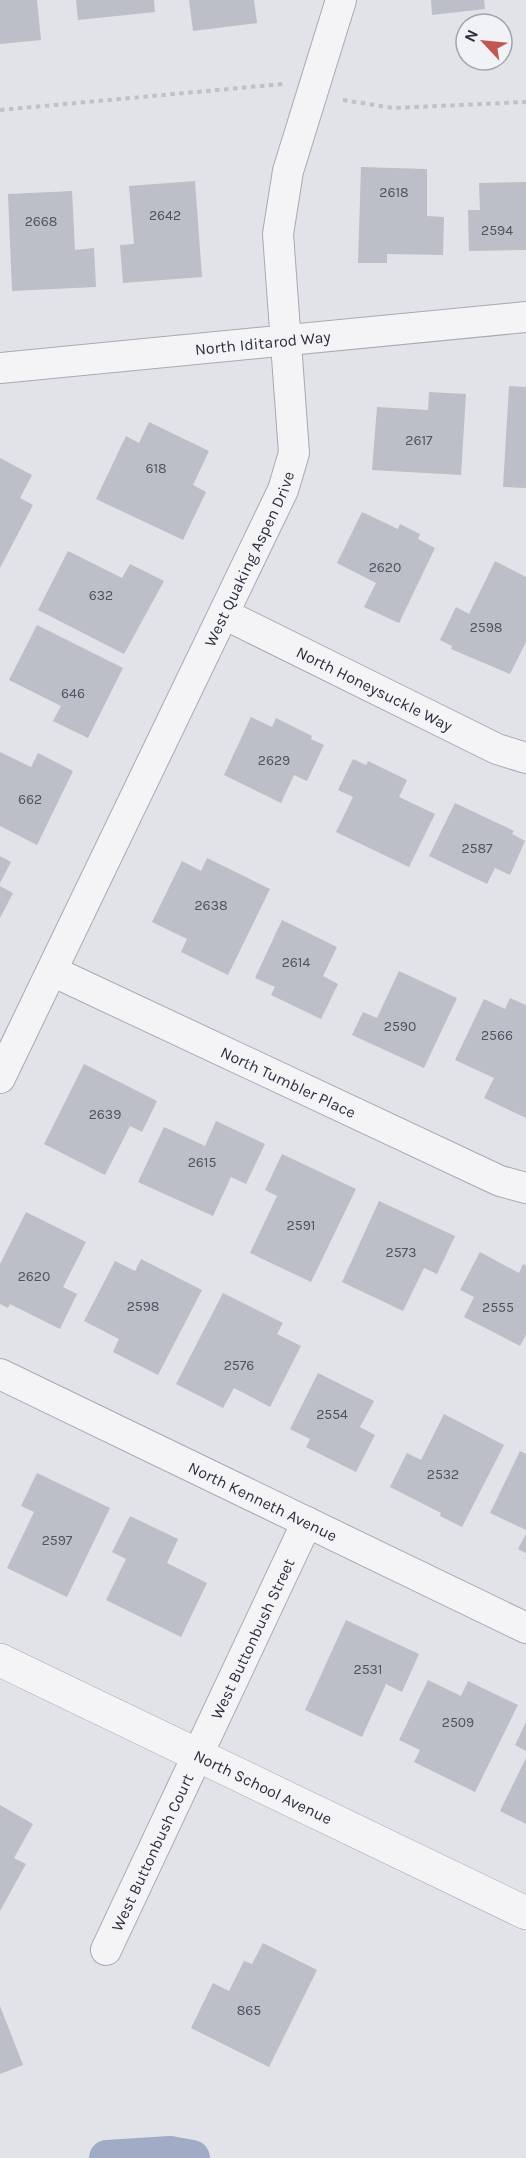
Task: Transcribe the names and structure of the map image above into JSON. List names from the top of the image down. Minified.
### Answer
{"streets":{"street":["North Iditarod Way","West Quaking Aspen Drive","North Honeysuckle Way","North Tumbler Place","North Kenneth Avenue","West Buttonbush Street","North School Avenue","West Buttonbush Court"]},"crossings":[["North Iditarod Way","West Quaking Aspen Drive"],["West Quaking Aspen Drive","North Honeysuckle Way"],["West Quaking Aspen Drive","North Tumbler Place"],["North Kenneth Avenue","West Buttonbush Street"],["West Buttonbush Street","North School Avenue"],["West Buttonbush Street","West Buttonbush Court"],["North School Avenue","West Buttonbush Court"]],"house_numbers":["2618","2642","2668","2594","2617","618","2620","632","2598","646","2629","662","2587","2638","2614","2590","2566","2639","2615","2591","2573","2620","2598","2555","2576","2554","2532","2597","2531","2509","865"],"north":"top left"}
